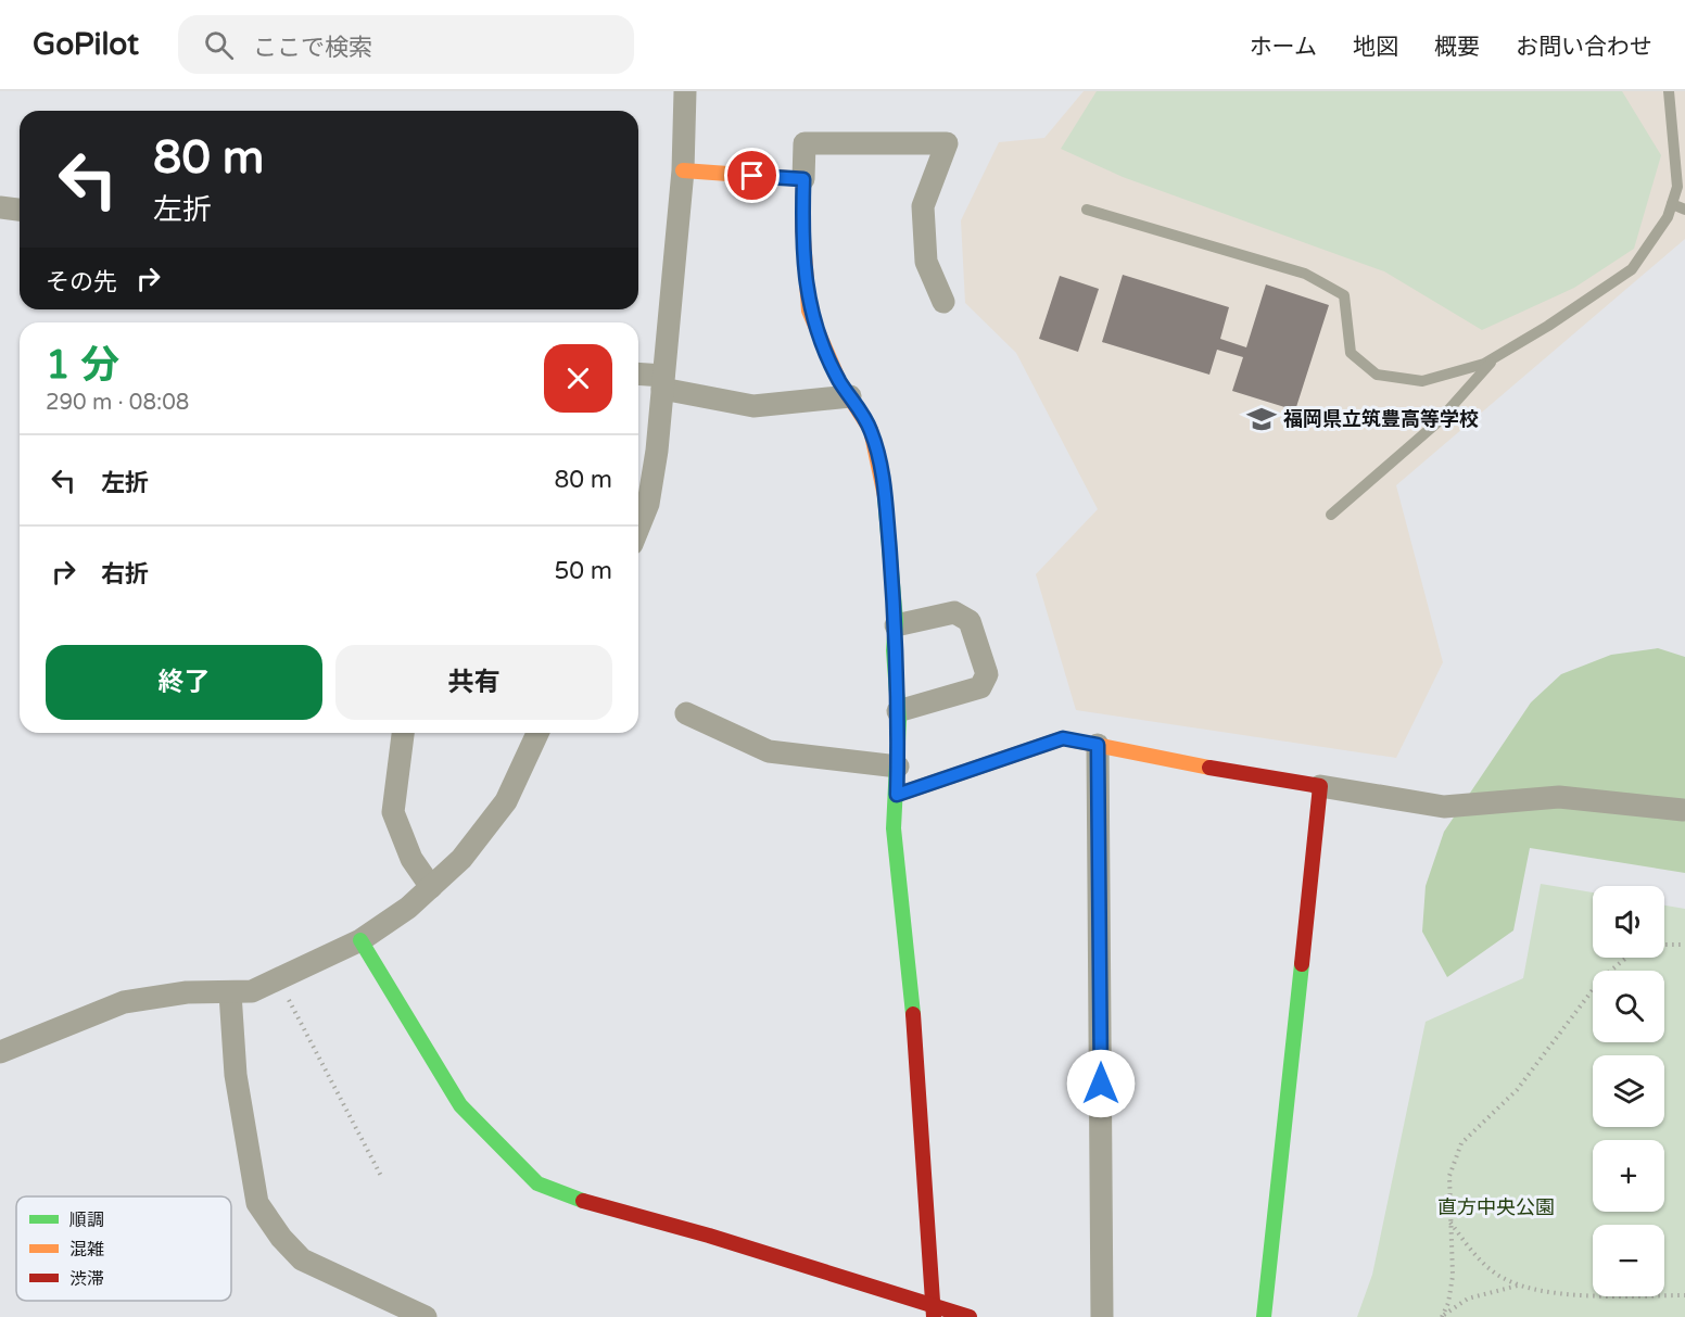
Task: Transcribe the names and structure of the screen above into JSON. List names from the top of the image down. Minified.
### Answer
{"parks":["直方中央公園"],"places":{"school or university":["福岡県立筑豊高等学校"]},"legend":["順調","混雑","渋滞"],"page":{"header":"GoPilot","search":"ここで検索","nav":["ホーム","地図","概要","お問い合わせ"],"turn":["80 m","左折"],"then":"その先","heading":["1 分","290 m · 08:08"],"list":[{"name":"左折","value":"80 m"},{"name":"右折","value":"50 m"}],"buttons":["終了","共有"],"map_buttons":["+","−"]}}
